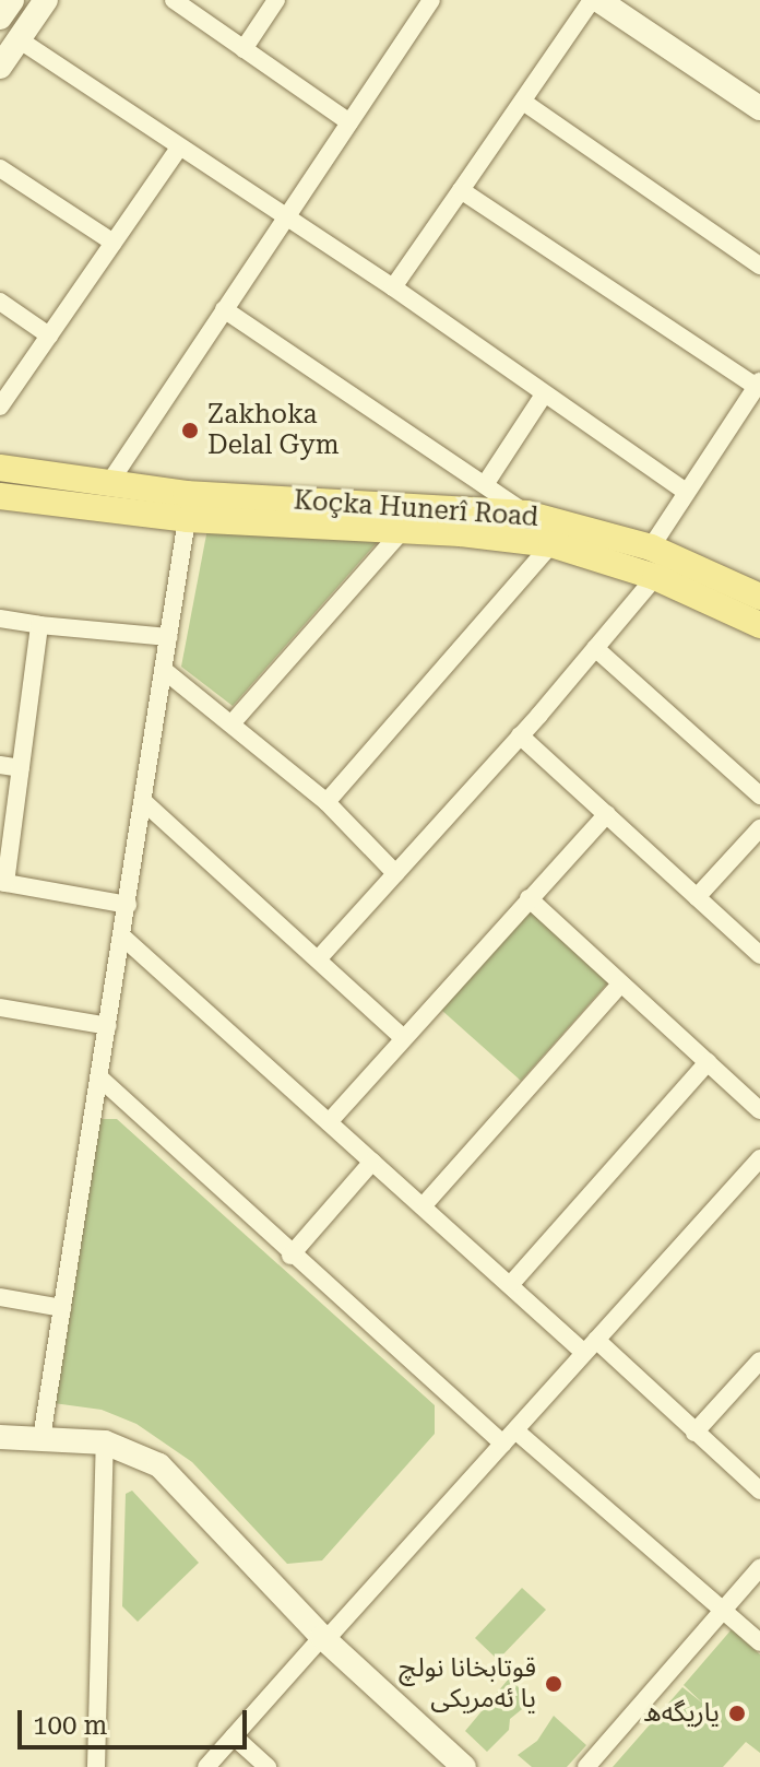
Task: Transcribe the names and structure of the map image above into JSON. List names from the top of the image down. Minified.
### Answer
{"streets":{"main road":["Koçka Hunerî Road"]},"places":["Zakhoka Delal Gym","قوتابخانا نولچ يا ئەمريكى","یاریگه‌ه"],"scale_bar":"100 m"}
